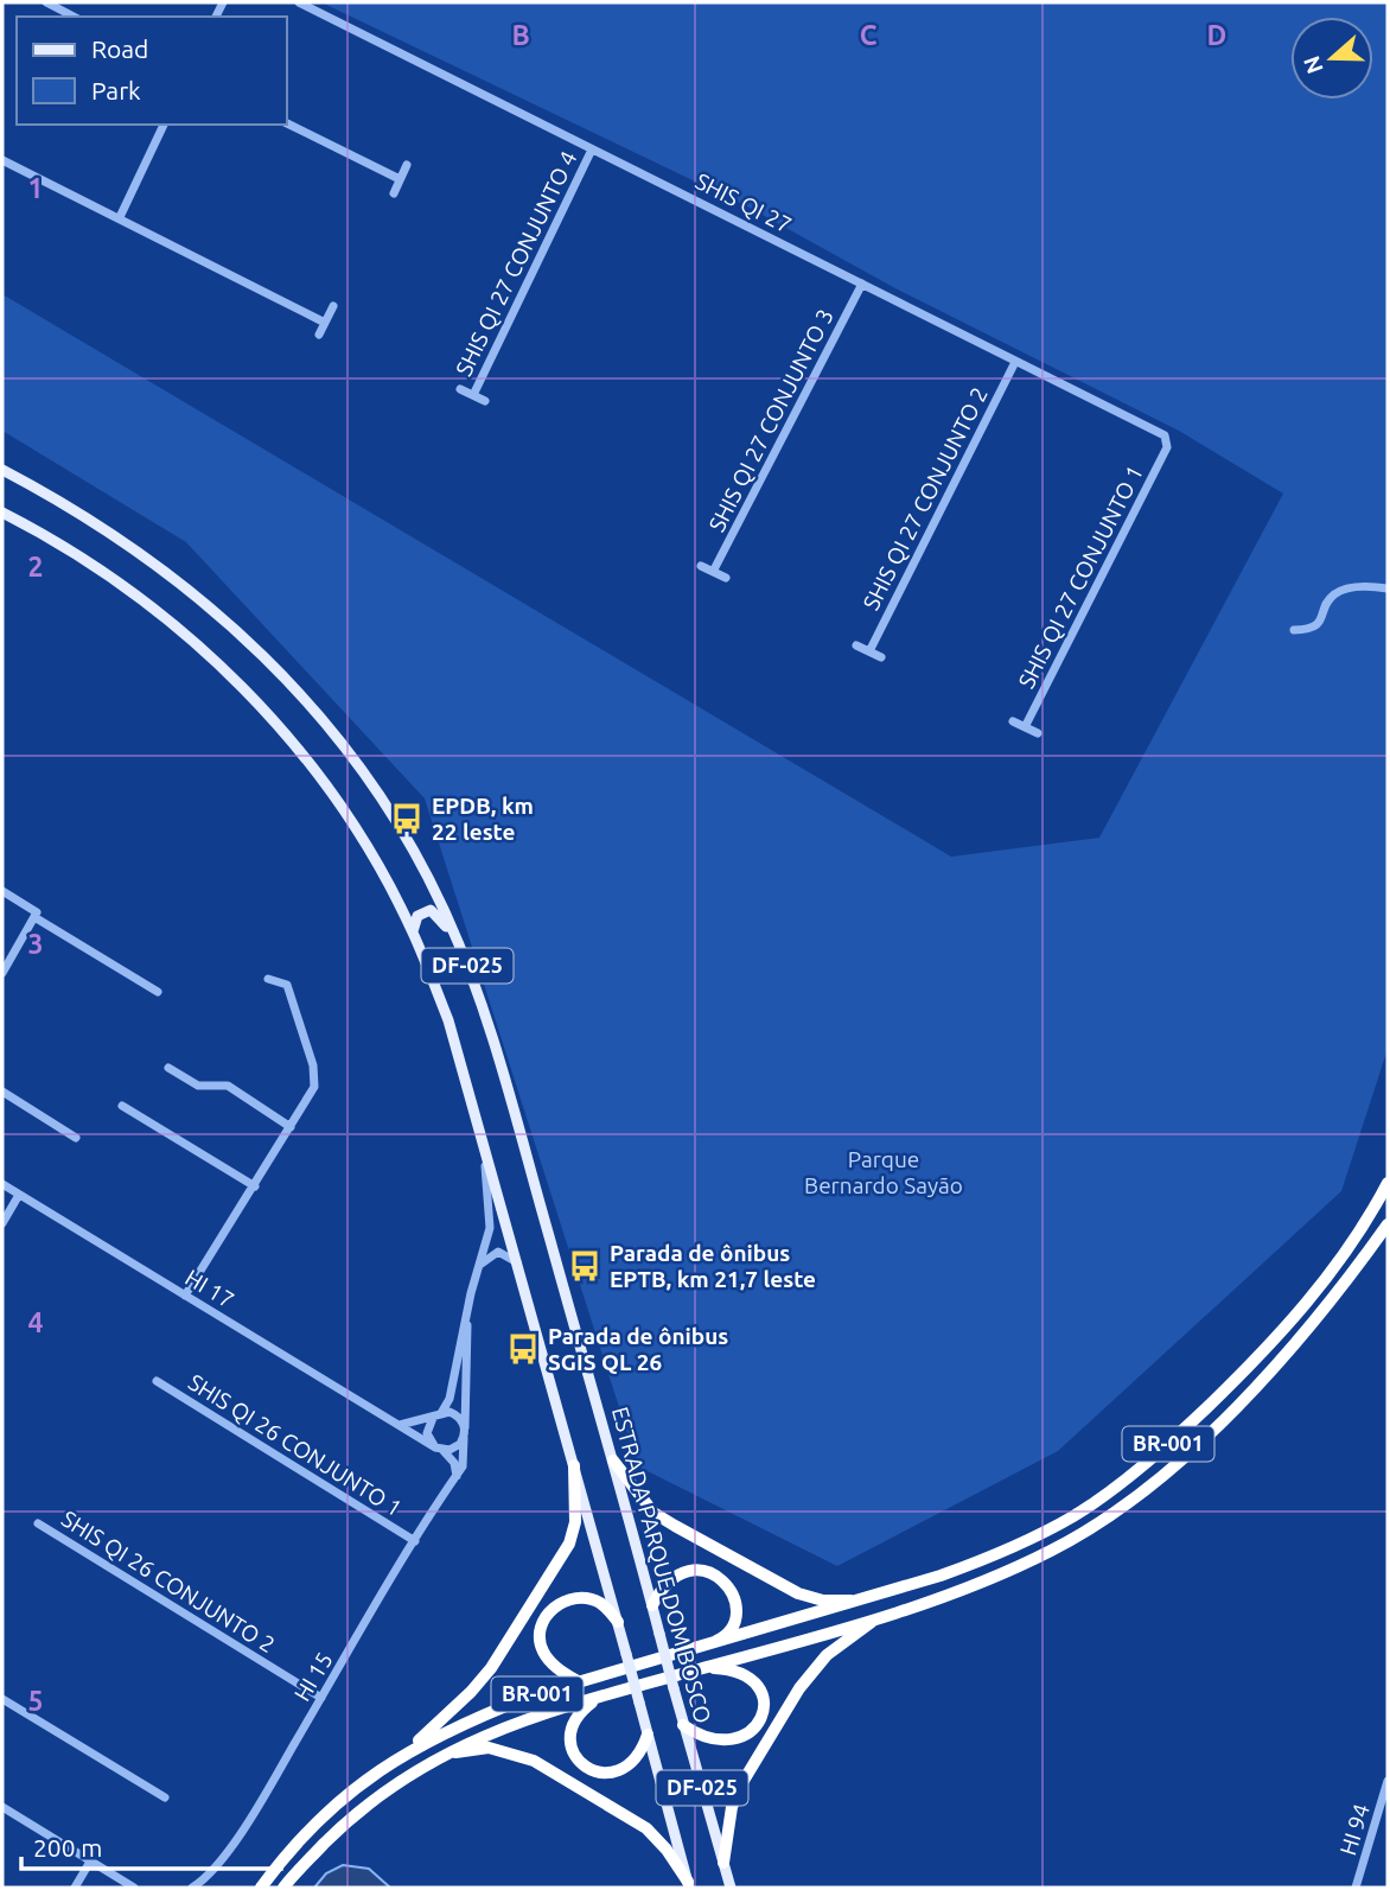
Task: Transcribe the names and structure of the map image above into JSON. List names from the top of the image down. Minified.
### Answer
{"streets":{"highway":["BR-001"],"main road":["DF-025","ESTRADA PARQUE DOM BOSCO"],"street":["SHIS QI 27","SHIS QI 27 CONJUNTO 4","SHIS QI 27 CONJUNTO 3","SHIS QI 27 CONJUNTO 2","SHIS QI 27 CONJUNTO 1","HI 17","SHIS QI 26 CONJUNTO 1","SHIS QI 26 CONJUNTO 2","HI 15","HI 94"]},"crossings":[["SHIS QI 27","SHIS QI 27 CONJUNTO 4"],["SHIS QI 27","SHIS QI 27 CONJUNTO 3"],["SHIS QI 27","SHIS QI 27 CONJUNTO 2"],["SHIS QI 27","SHIS QI 27 CONJUNTO 1"],["HI 17","HI 15"],["SHIS QI 26 CONJUNTO 1","HI 15"],["SHIS QI 26 CONJUNTO 2","HI 15"]],"parks":["Parque Bernardo Sayão"],"places":{"bus stop":["EPDB, km 22 leste","Parada de ônibus EPTB, km 21,7 leste","Parada de ônibus SGIS QL 26"]},"legend":["Road","Park"],"scale_bar":"200 m","north":"left","grid":{"columns":["B","C","D"],"rows":["1","2","3","4","5"]}}
